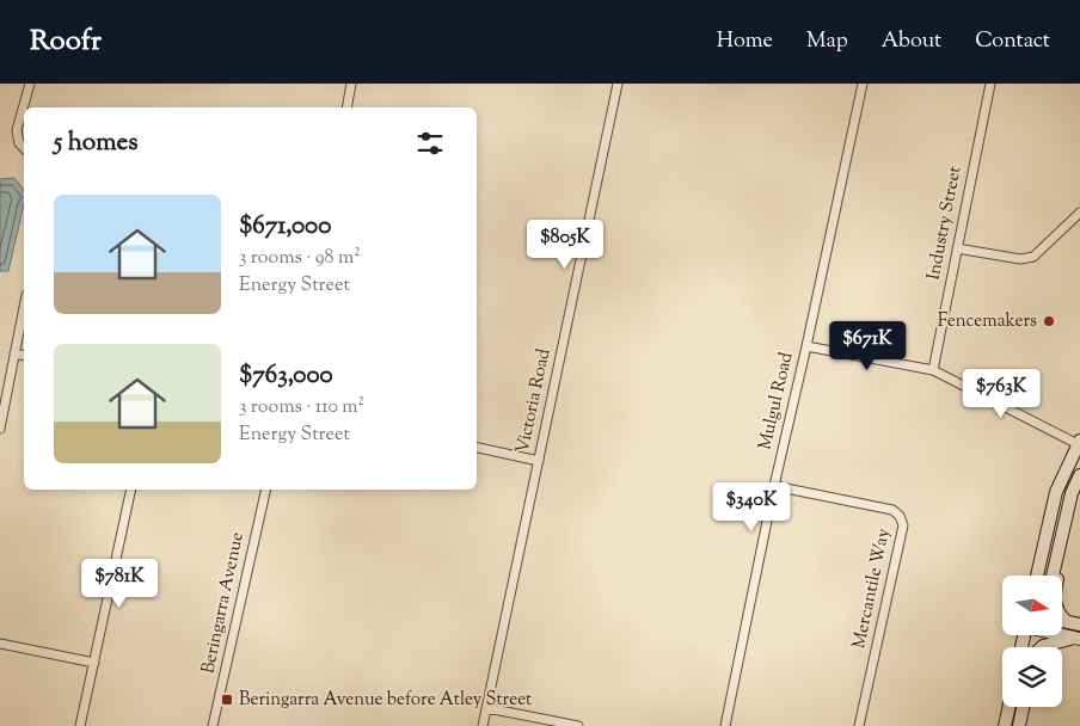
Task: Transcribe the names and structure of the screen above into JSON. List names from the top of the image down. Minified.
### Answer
{"streets":{"street":["Industry Street","Victoria Road","Mulgul Road","Mercantile Way","Beringarra Avenue"]},"crossings":[["Mulgul Road","Mercantile Way"]],"places":{"other":["Fencemakers"],"transit":["Beringarra Avenue before Atley Street"]},"north":"right","page":{"header":"Roofr","nav":["Home","Map","About","Contact"],"heading":"5 homes","list":[{"name":"$671,000","note":"3 rooms · 98 m² · Energy Street"},{"name":"$763,000","note":"3 rooms · 110 m² · Energy Street"}],"price":["$805K","$671K","$763K","$340K","$781K"]}}
